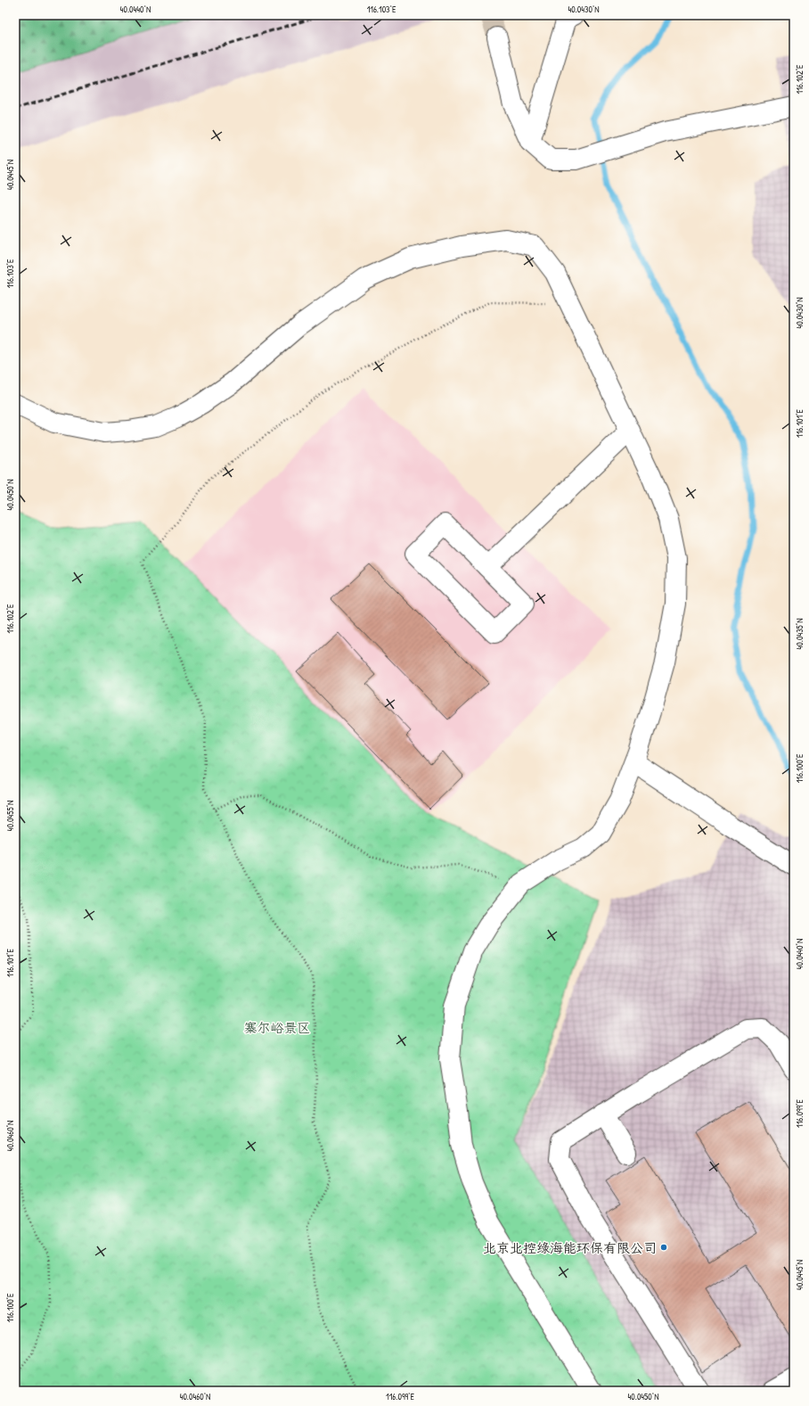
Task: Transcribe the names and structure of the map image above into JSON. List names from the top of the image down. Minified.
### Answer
{"parks":["寨尔峪景区"],"places":["北京北控绿海能环保有限公司"],"coordinates":["40.0440°N","116.103°E","40.0430°N","116.102°E","40.0445°N","116.101°E","40.0450°N","40.0435°N","116.100°E","40.0455°N","116.099°E","40.0460°N"]}
